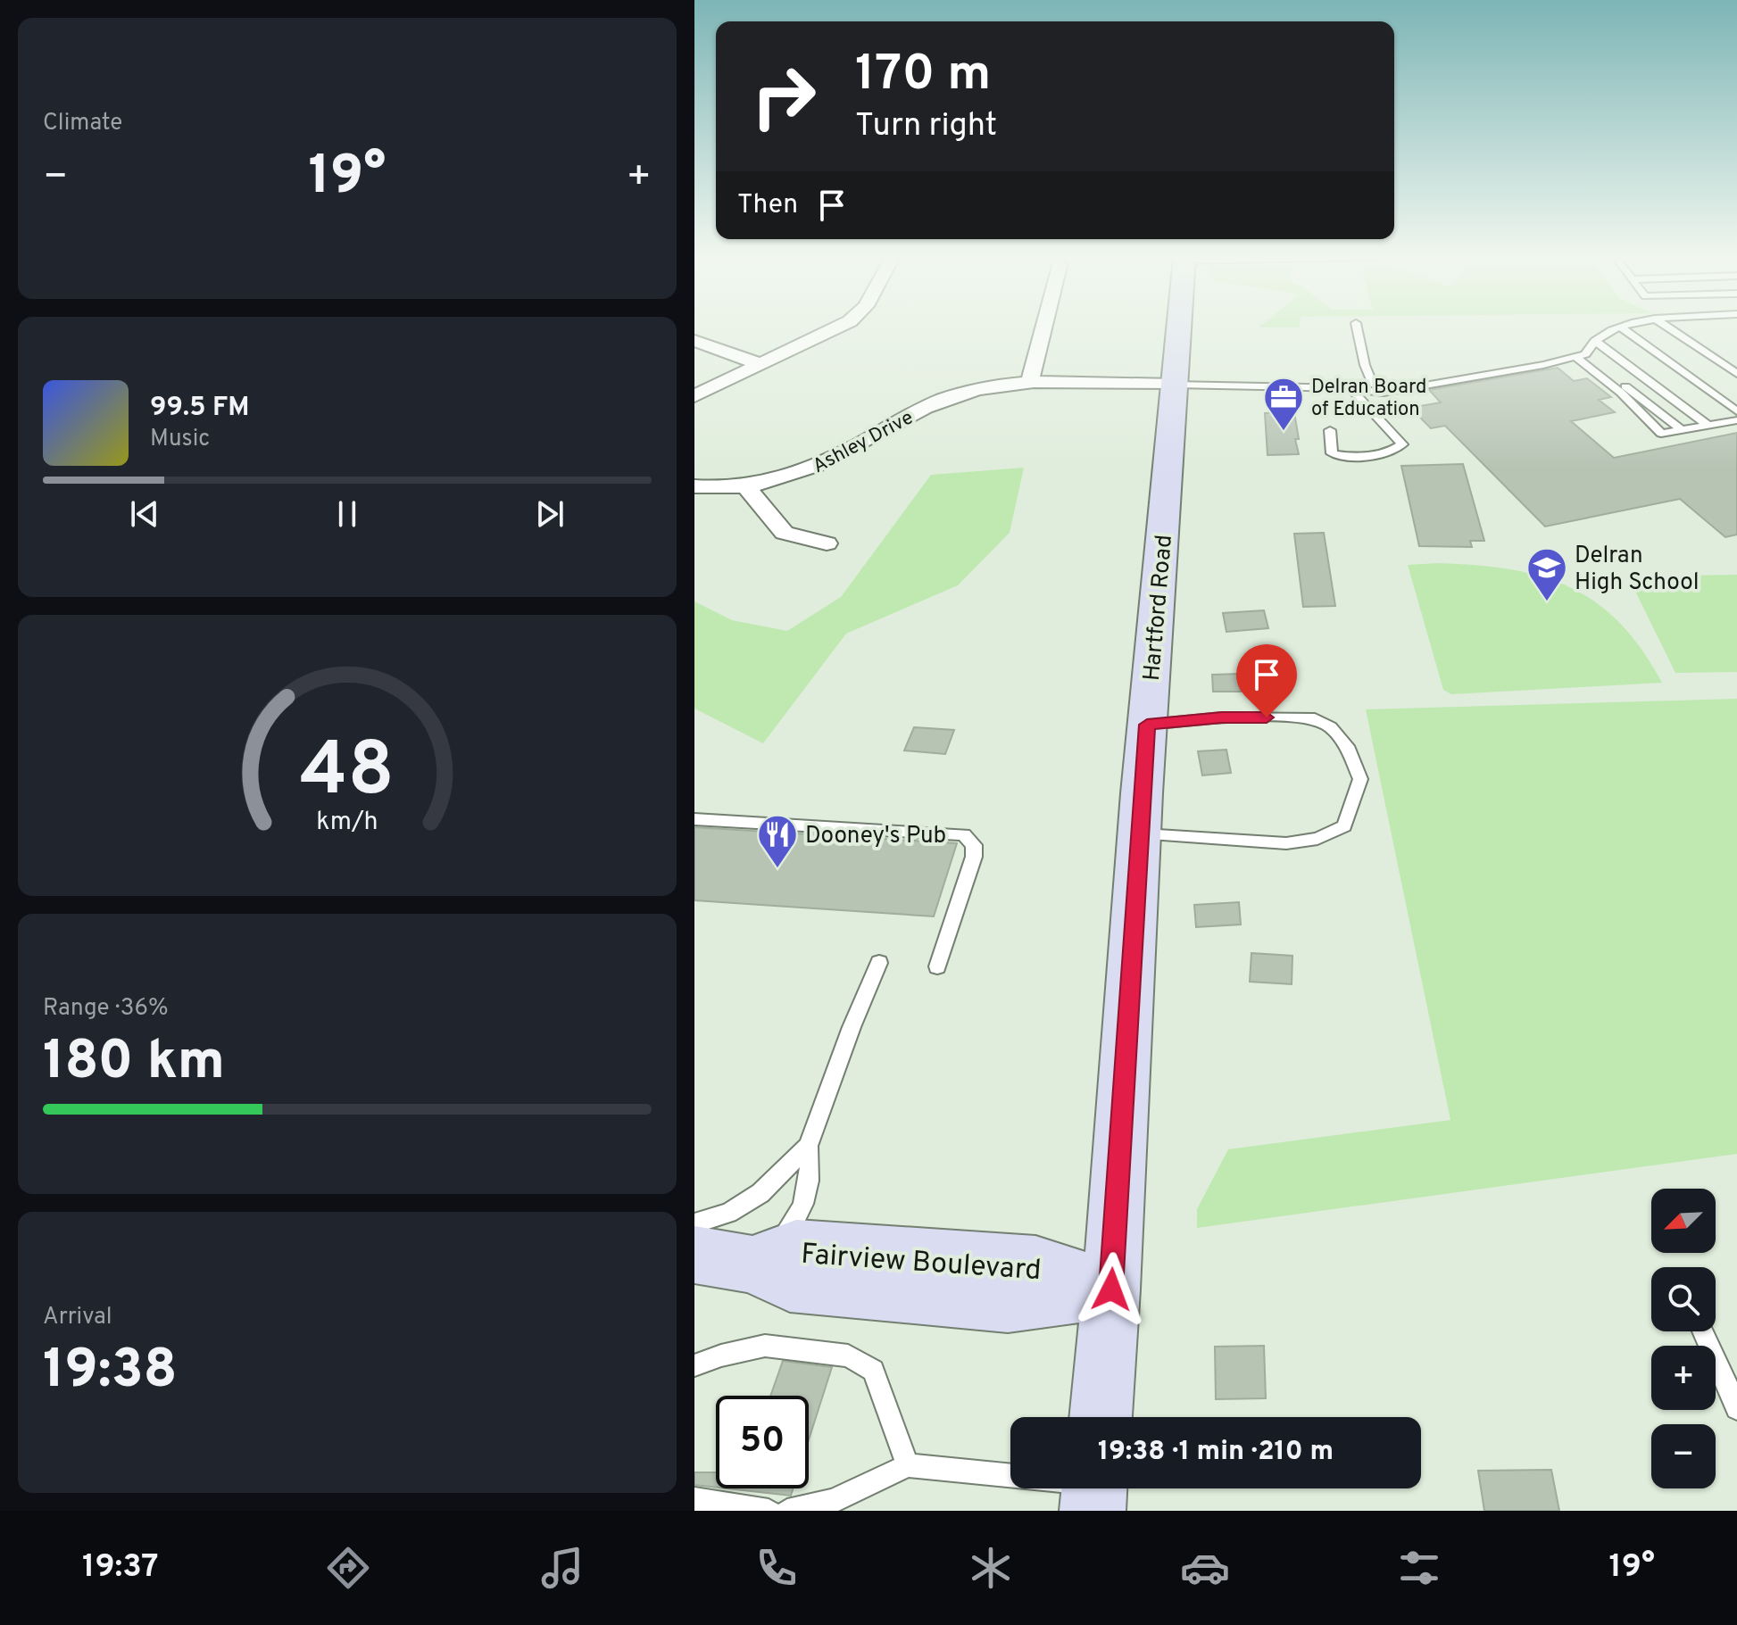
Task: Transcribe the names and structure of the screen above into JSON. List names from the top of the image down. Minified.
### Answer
{"streets":{"main road":["Hartford Road","Fairview Boulevard"],"street":["Ashley Drive"]},"crossings":[["Ashley Drive","Hartford Road"],["Hartford Road","Fairview Boulevard"]],"places":{"office":["Delran Board of Education"],"school or university":["Delran High School"],"restaurant":["Dooney's Pub"]},"north":"bottom left","page":{"tile":["Climate",["Range · 36%","180 km"],["Arrival","19:38"]],"turn":["170 m","Turn right"],"heat":["−","19°","+"],"then":"Then","song":["99.5 FM","Music"],"map_buttons":["+","−"],"limit":"50","trip":"19:38 · 1 min · 210 m","tabs":["19:37","19°"],"gauge":["48","km/h"]}}
